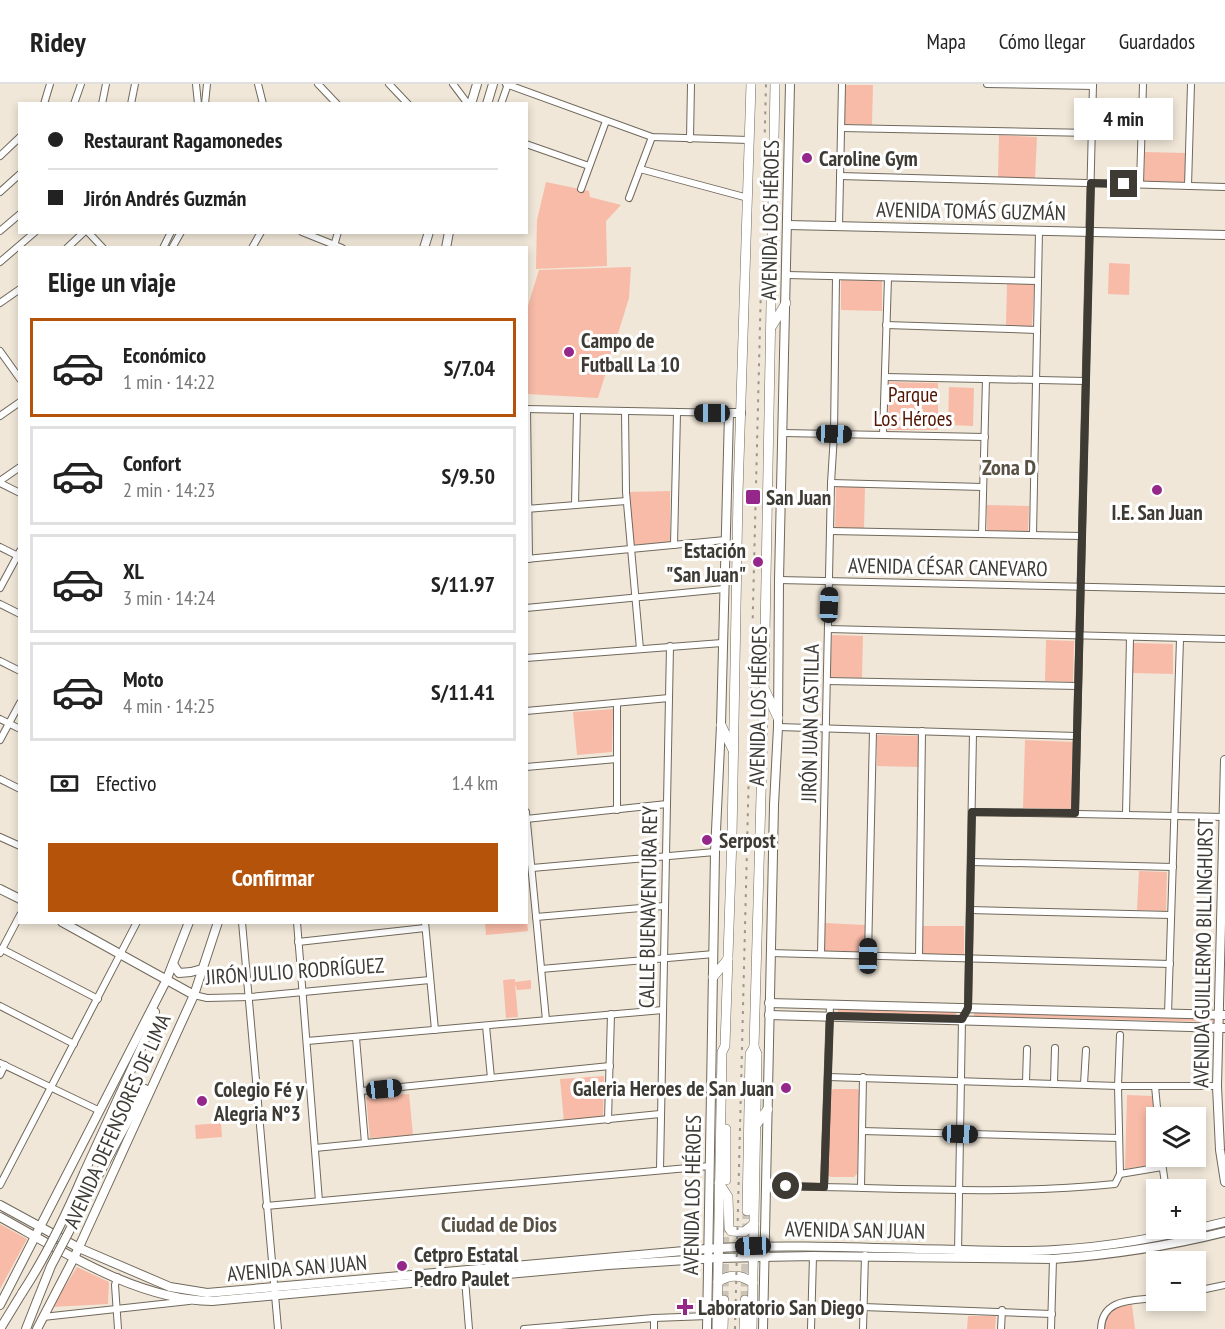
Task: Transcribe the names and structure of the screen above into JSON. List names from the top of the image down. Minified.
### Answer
{"streets":{"main road":["AVENIDA TOMÁS GUZMÁN","AVENIDA LOS HÉROES","AVENIDA GUILLERMO BILLINGHURST","JIRÓN JULIO RODRÍGUEZ","AVENIDA DEFENSORES DE LIMA","AVENIDA SAN JUAN"],"street":["AVENIDA CÉSAR CANEVARO","JIRÓN JUAN CASTILLA","CALLE BUENAVENTURA REY"]},"crossings":[["AVENIDA TOMÁS GUZMÁN","AVENIDA LOS HÉROES"],["AVENIDA LOS HÉROES","AVENIDA CÉSAR CANEVARO"],["AVENIDA LOS HÉROES","AVENIDA SAN JUAN"],["AVENIDA CÉSAR CANEVARO","JIRÓN JUAN CASTILLA"],["JIRÓN JULIO RODRÍGUEZ","AVENIDA DEFENSORES DE LIMA"],["AVENIDA DEFENSORES DE LIMA","AVENIDA SAN JUAN"]],"districts":["Zona D","Ciudad de Dios"],"parks":["Parque Los Héroes"],"places":{"other":["Caroline Gym","Campo de Futball La 10","I.E. San Juan","Estación \"San Juan\"","Serpost","Galeria Heroes de San Juan","Colegio Fé y Alegria N°3","Cetpro Estatal Pedro Paulet"],"transit":["San Juan"],"health":["Laboratorio San Diego"]},"page":{"header":"Ridey","nav":["Mapa","Cómo llegar","Guardados"],"bubble":"4 min","banner":["Restaurant Ragamonedes","Jirón Andrés Guzmán"],"heading":"Elige un viaje","list":[{"name":"Económico","note":"1 min · 14:22","value":"S/7.04"},{"name":"Confort","note":"2 min · 14:23","value":"S/9.50"},{"name":"XL","note":"3 min · 14:24","value":"S/11.97"},{"name":"Moto","note":"4 min · 14:25","value":"S/11.41"}],"pay":["Efectivo","1.4 km"],"buttons":"Confirmar","map_buttons":["+","−"]}}
